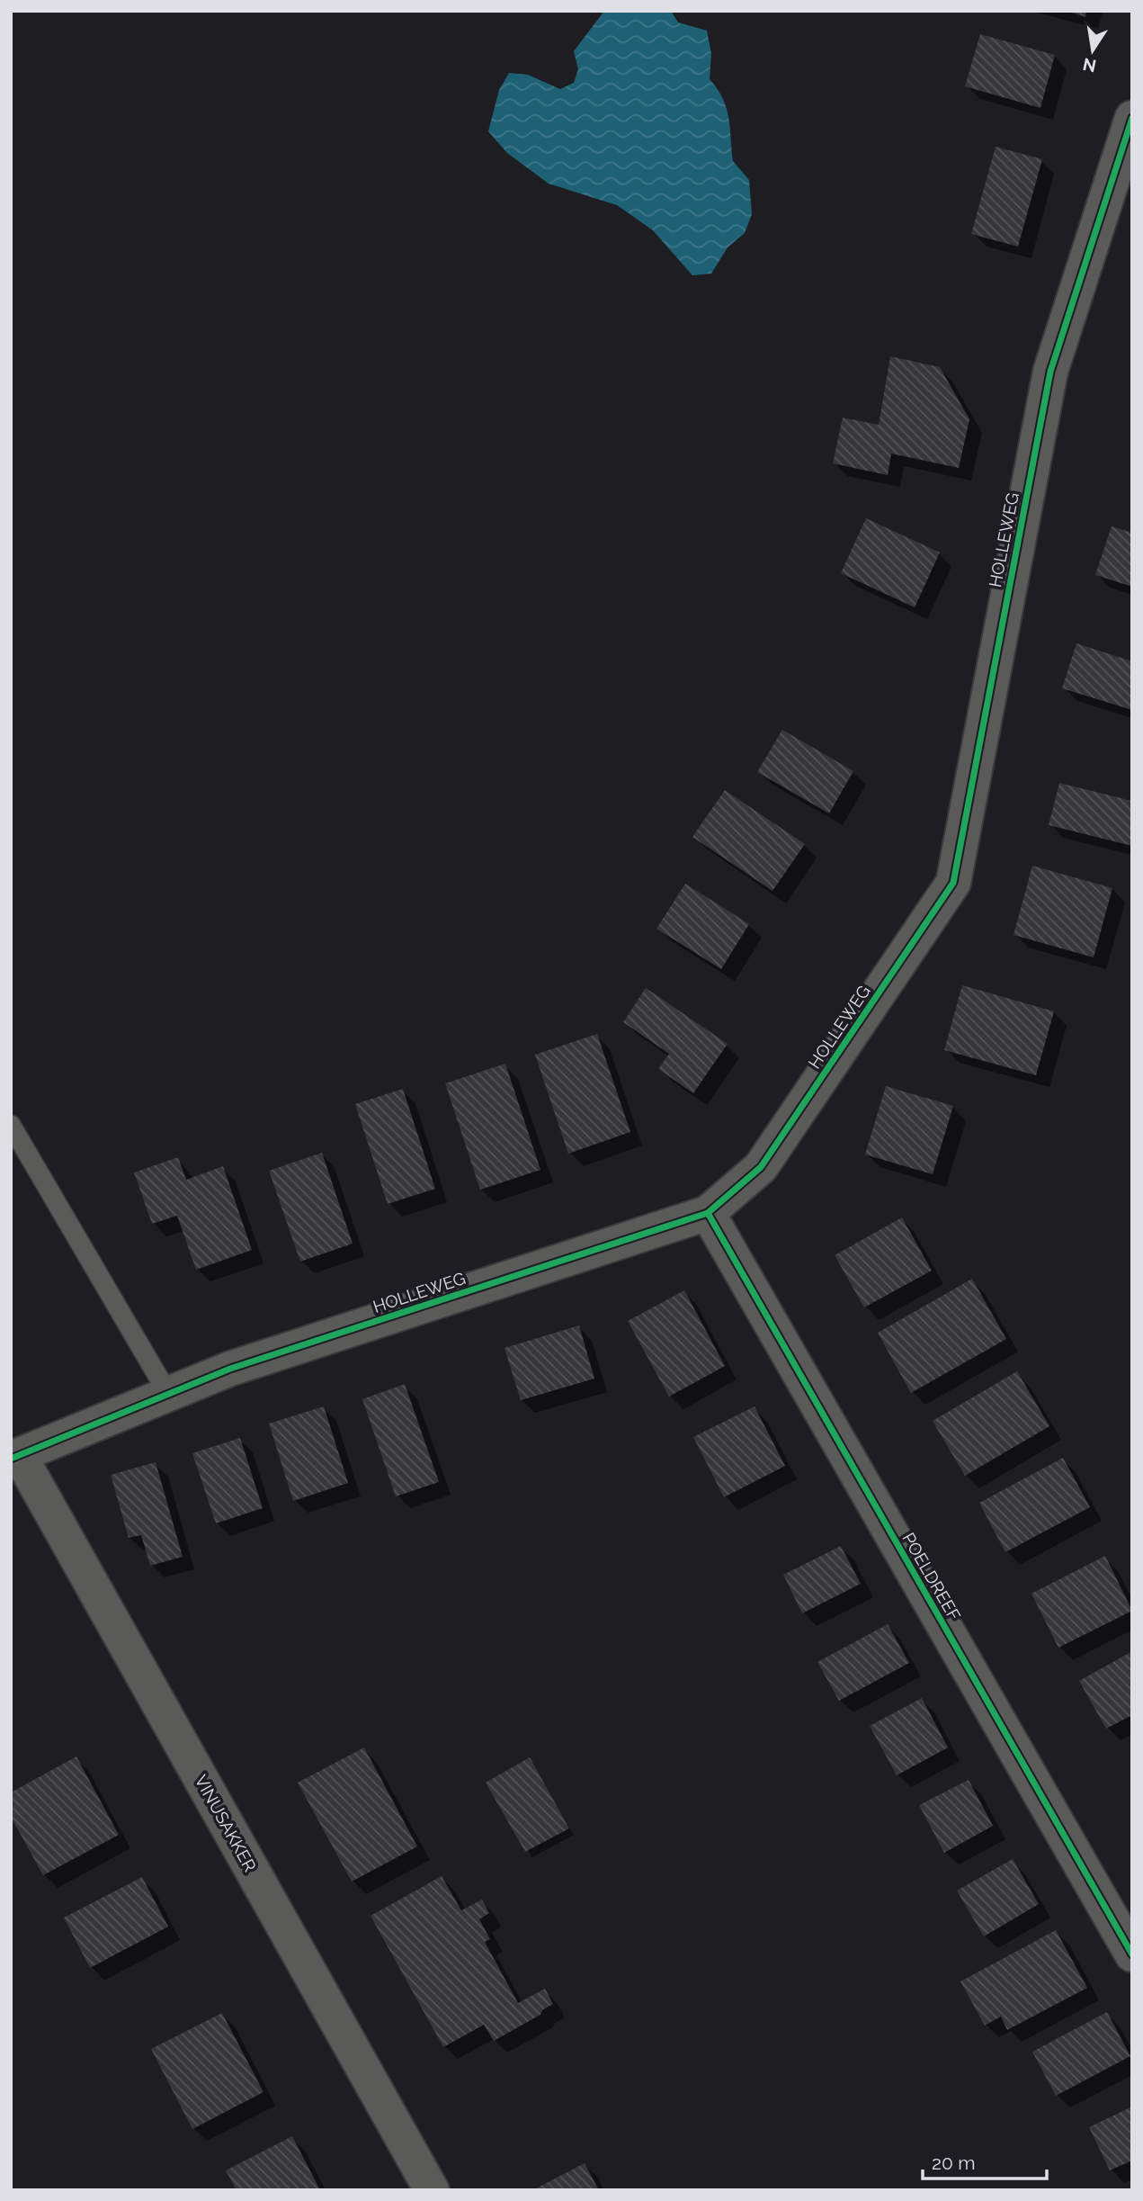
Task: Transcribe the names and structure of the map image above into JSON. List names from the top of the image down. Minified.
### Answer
{"streets":{"street":["HOLLEWEG","POELDREEF","VINUSAKKER"]},"crossings":[["HOLLEWEG","POELDREEF"],["HOLLEWEG","VINUSAKKER"]],"scale_bar":"20 m","north":"bottom"}
